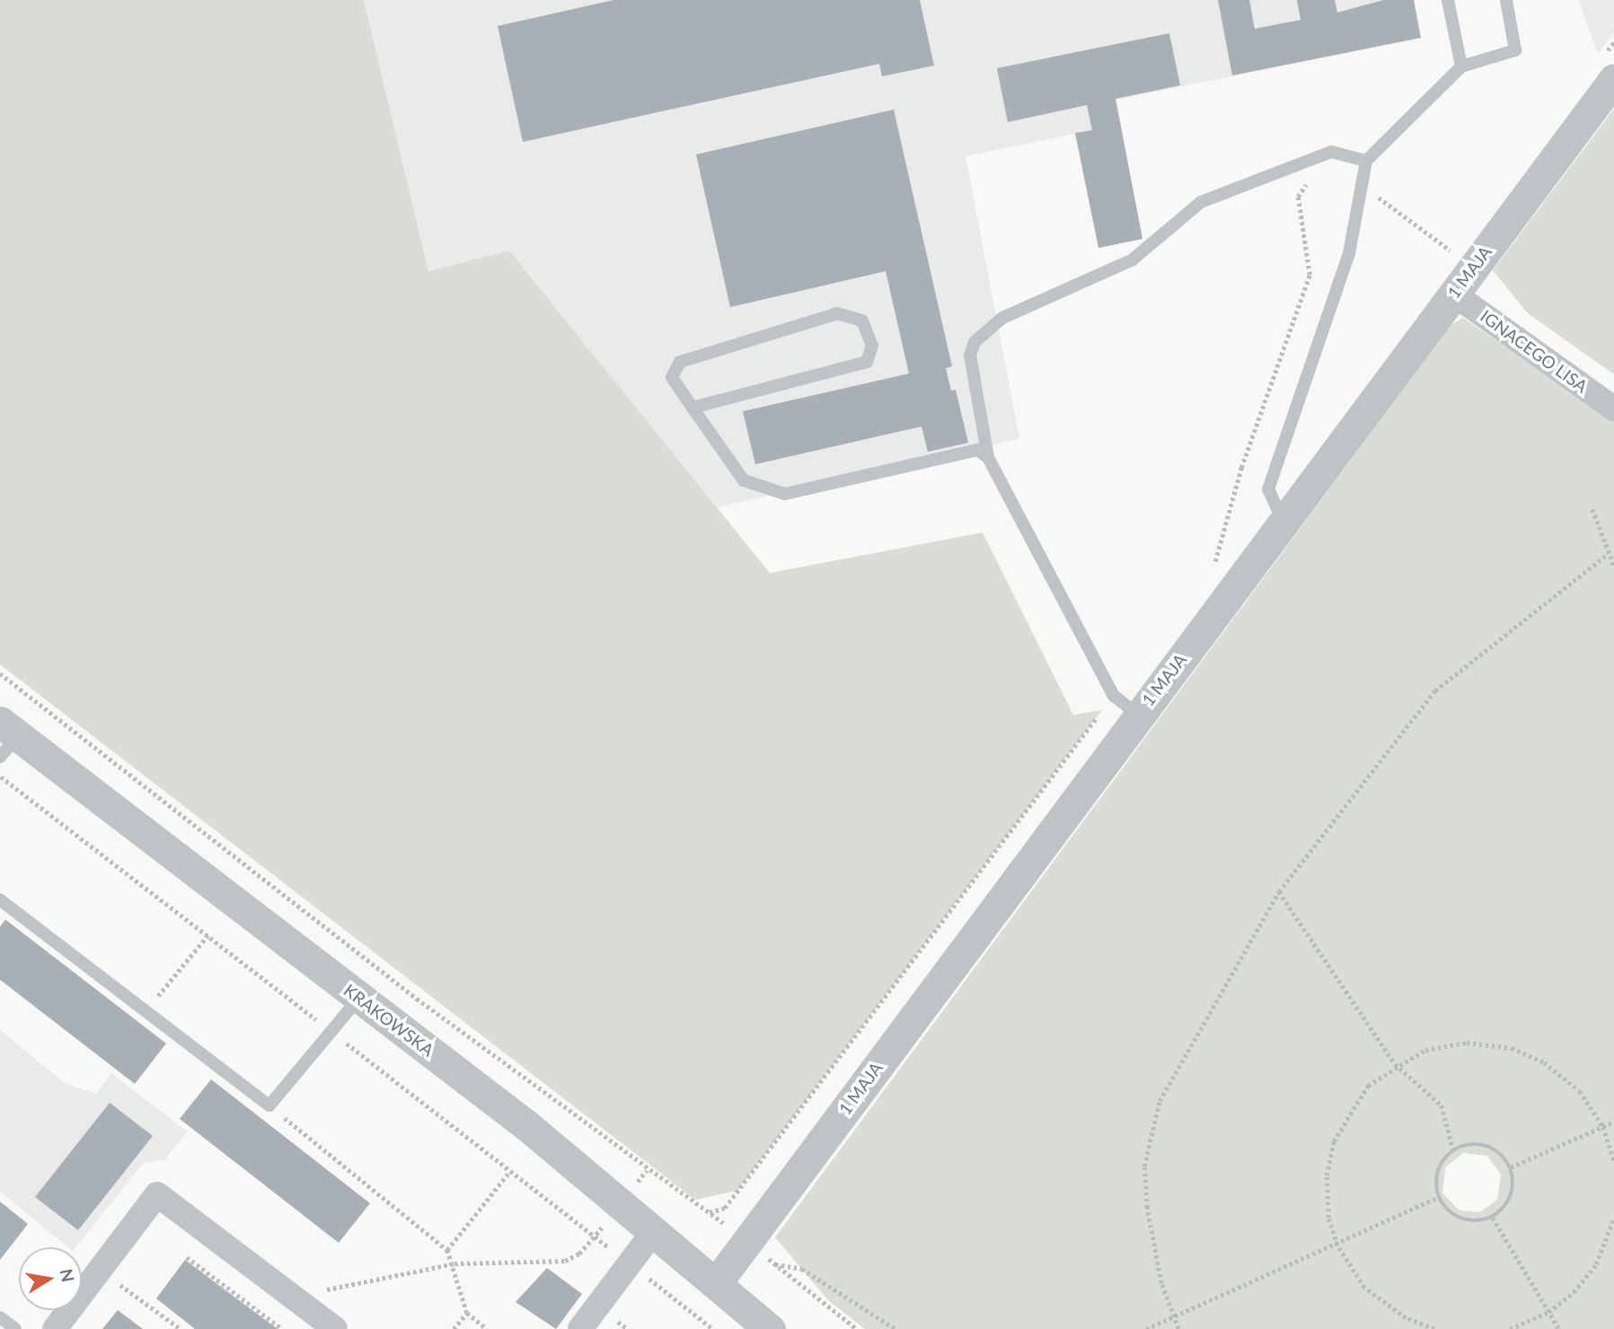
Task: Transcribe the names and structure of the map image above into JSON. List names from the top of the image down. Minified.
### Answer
{"streets":{"street":["1 MAJA","IGNACEGO LISA","KRAKOWSKA"]},"crossings":[["1 MAJA","IGNACEGO LISA"],["1 MAJA","KRAKOWSKA"]],"north":"right"}
